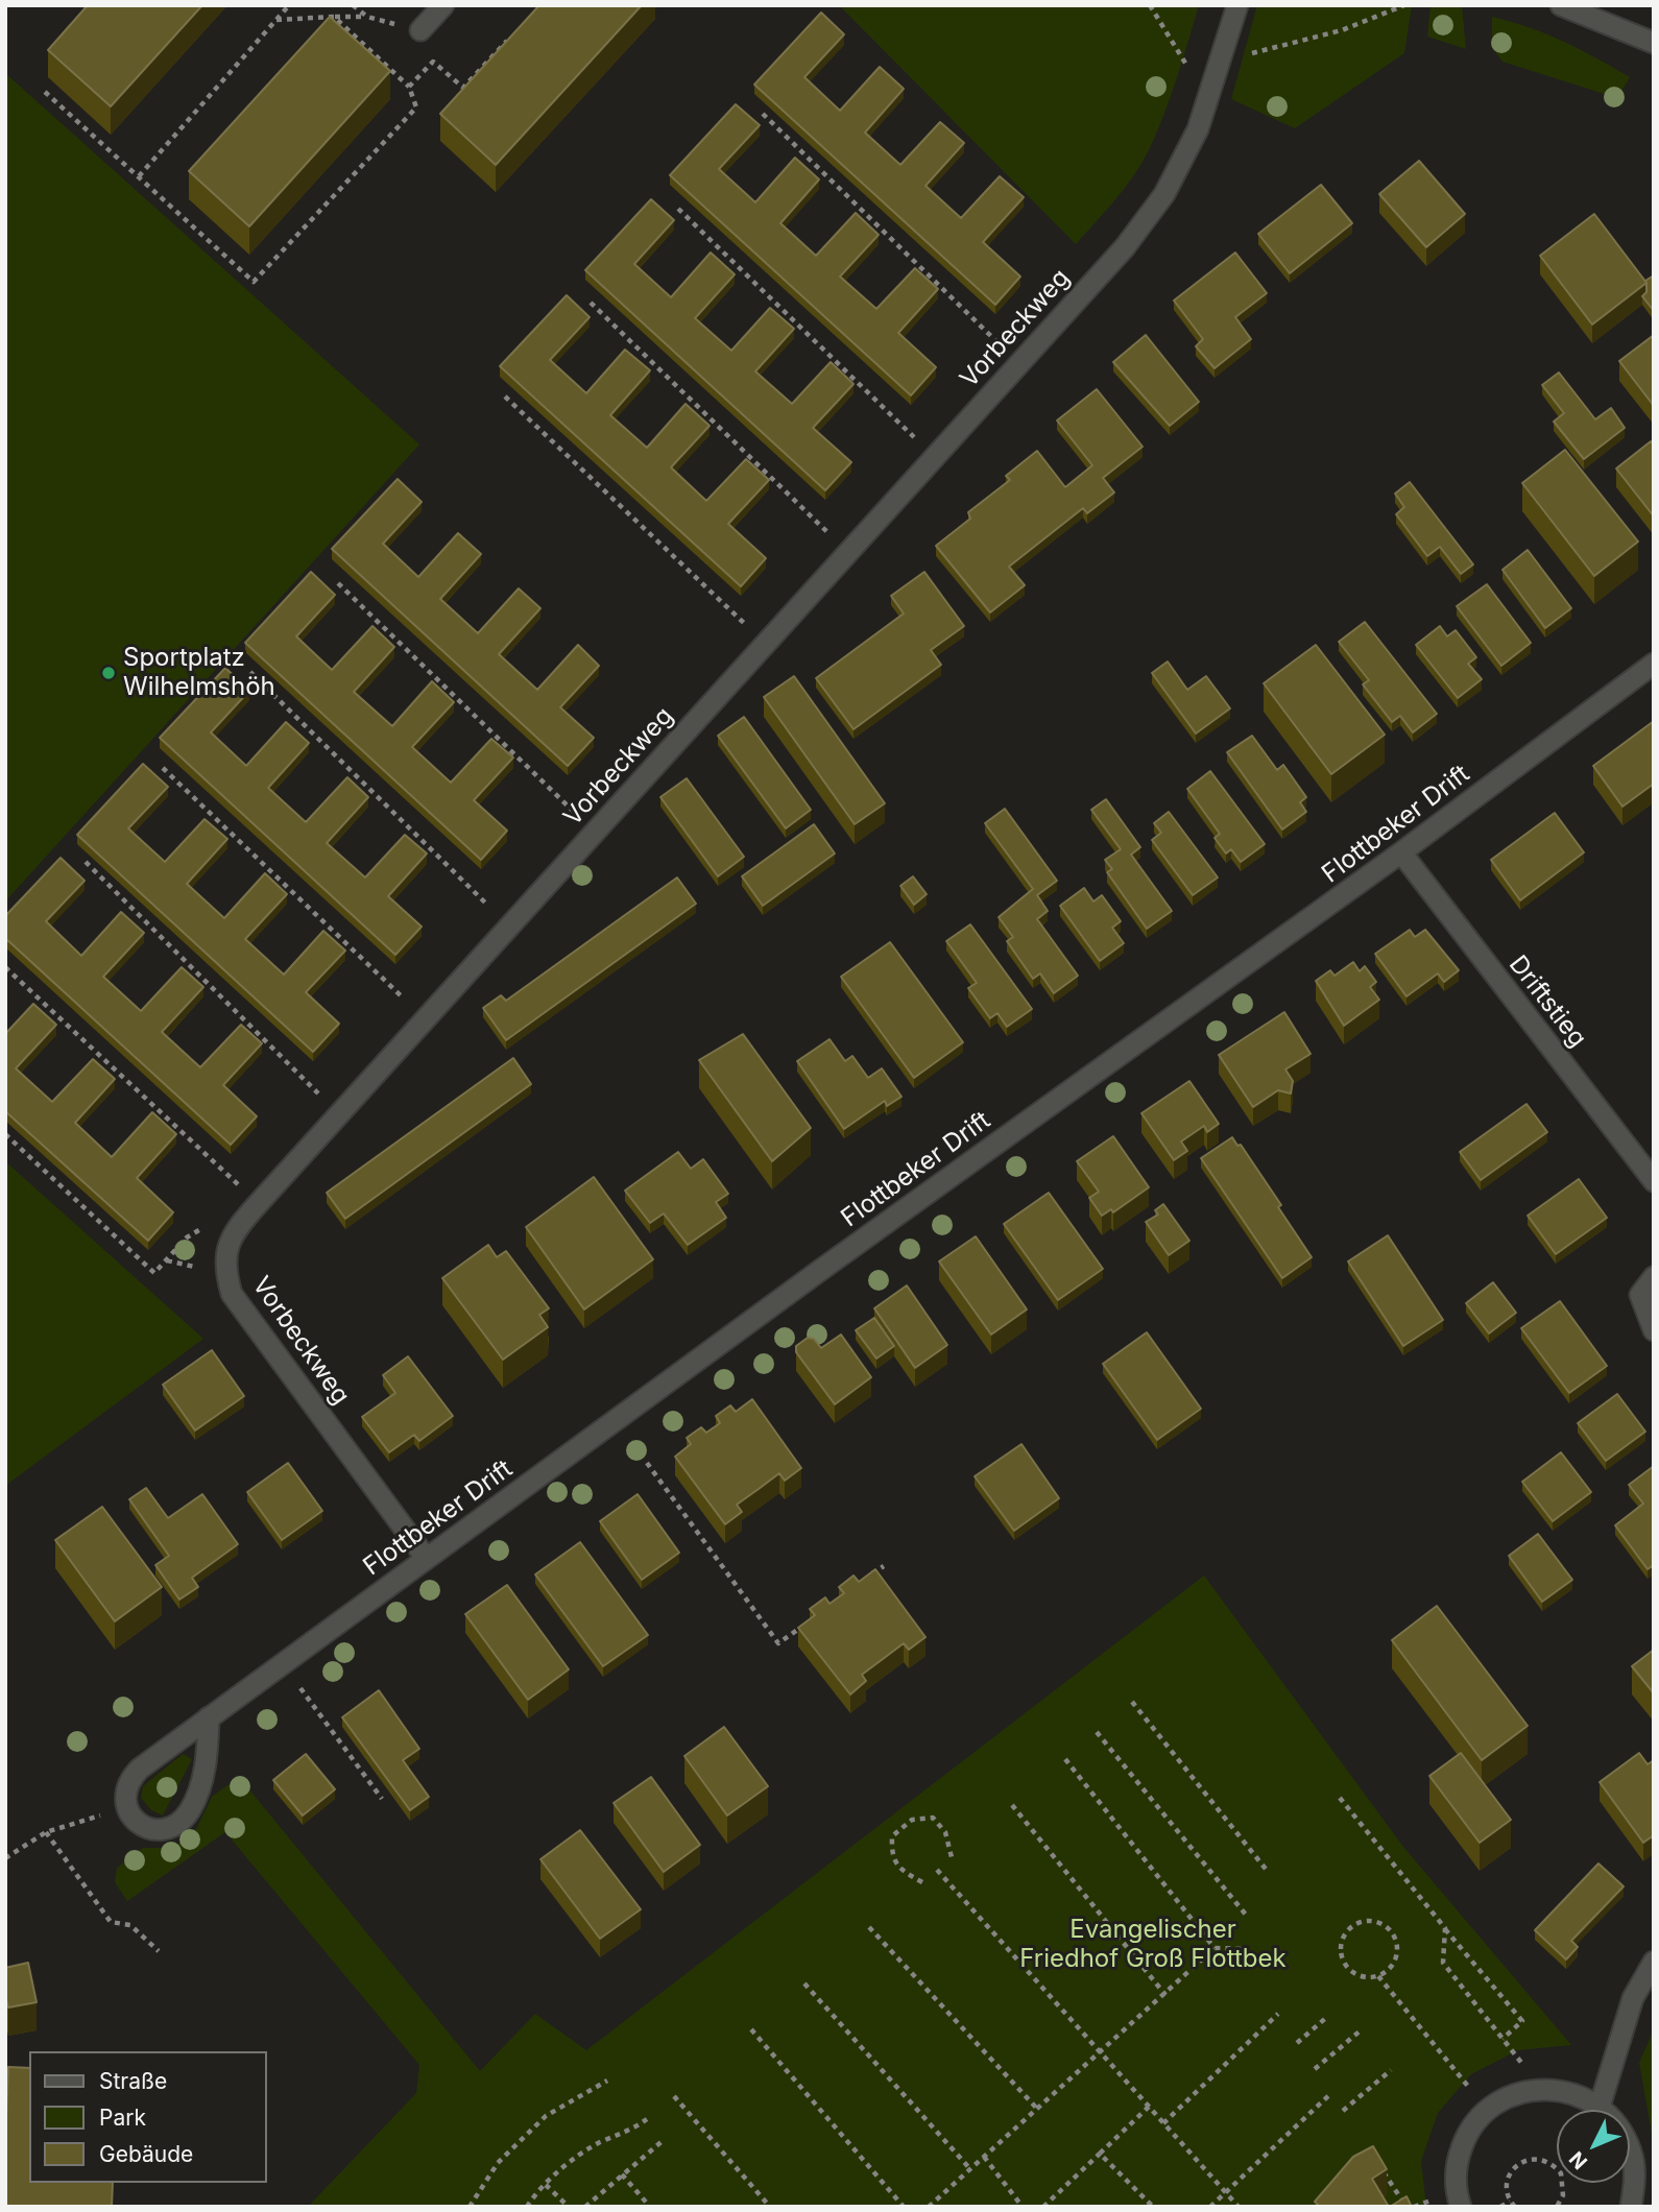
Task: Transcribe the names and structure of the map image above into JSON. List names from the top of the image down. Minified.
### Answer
{"streets":{"street":["Vorbeckweg","Flottbeker Drift","Driftstieg"]},"crossings":[["Vorbeckweg","Flottbeker Drift"],["Flottbeker Drift","Driftstieg"]],"parks":["Evangelischer Friedhof Groß Flottbek"],"places":["Sportplatz Wilhelmshöh"],"legend":["Straße","Park","Gebäude"],"north":"bottom left"}
